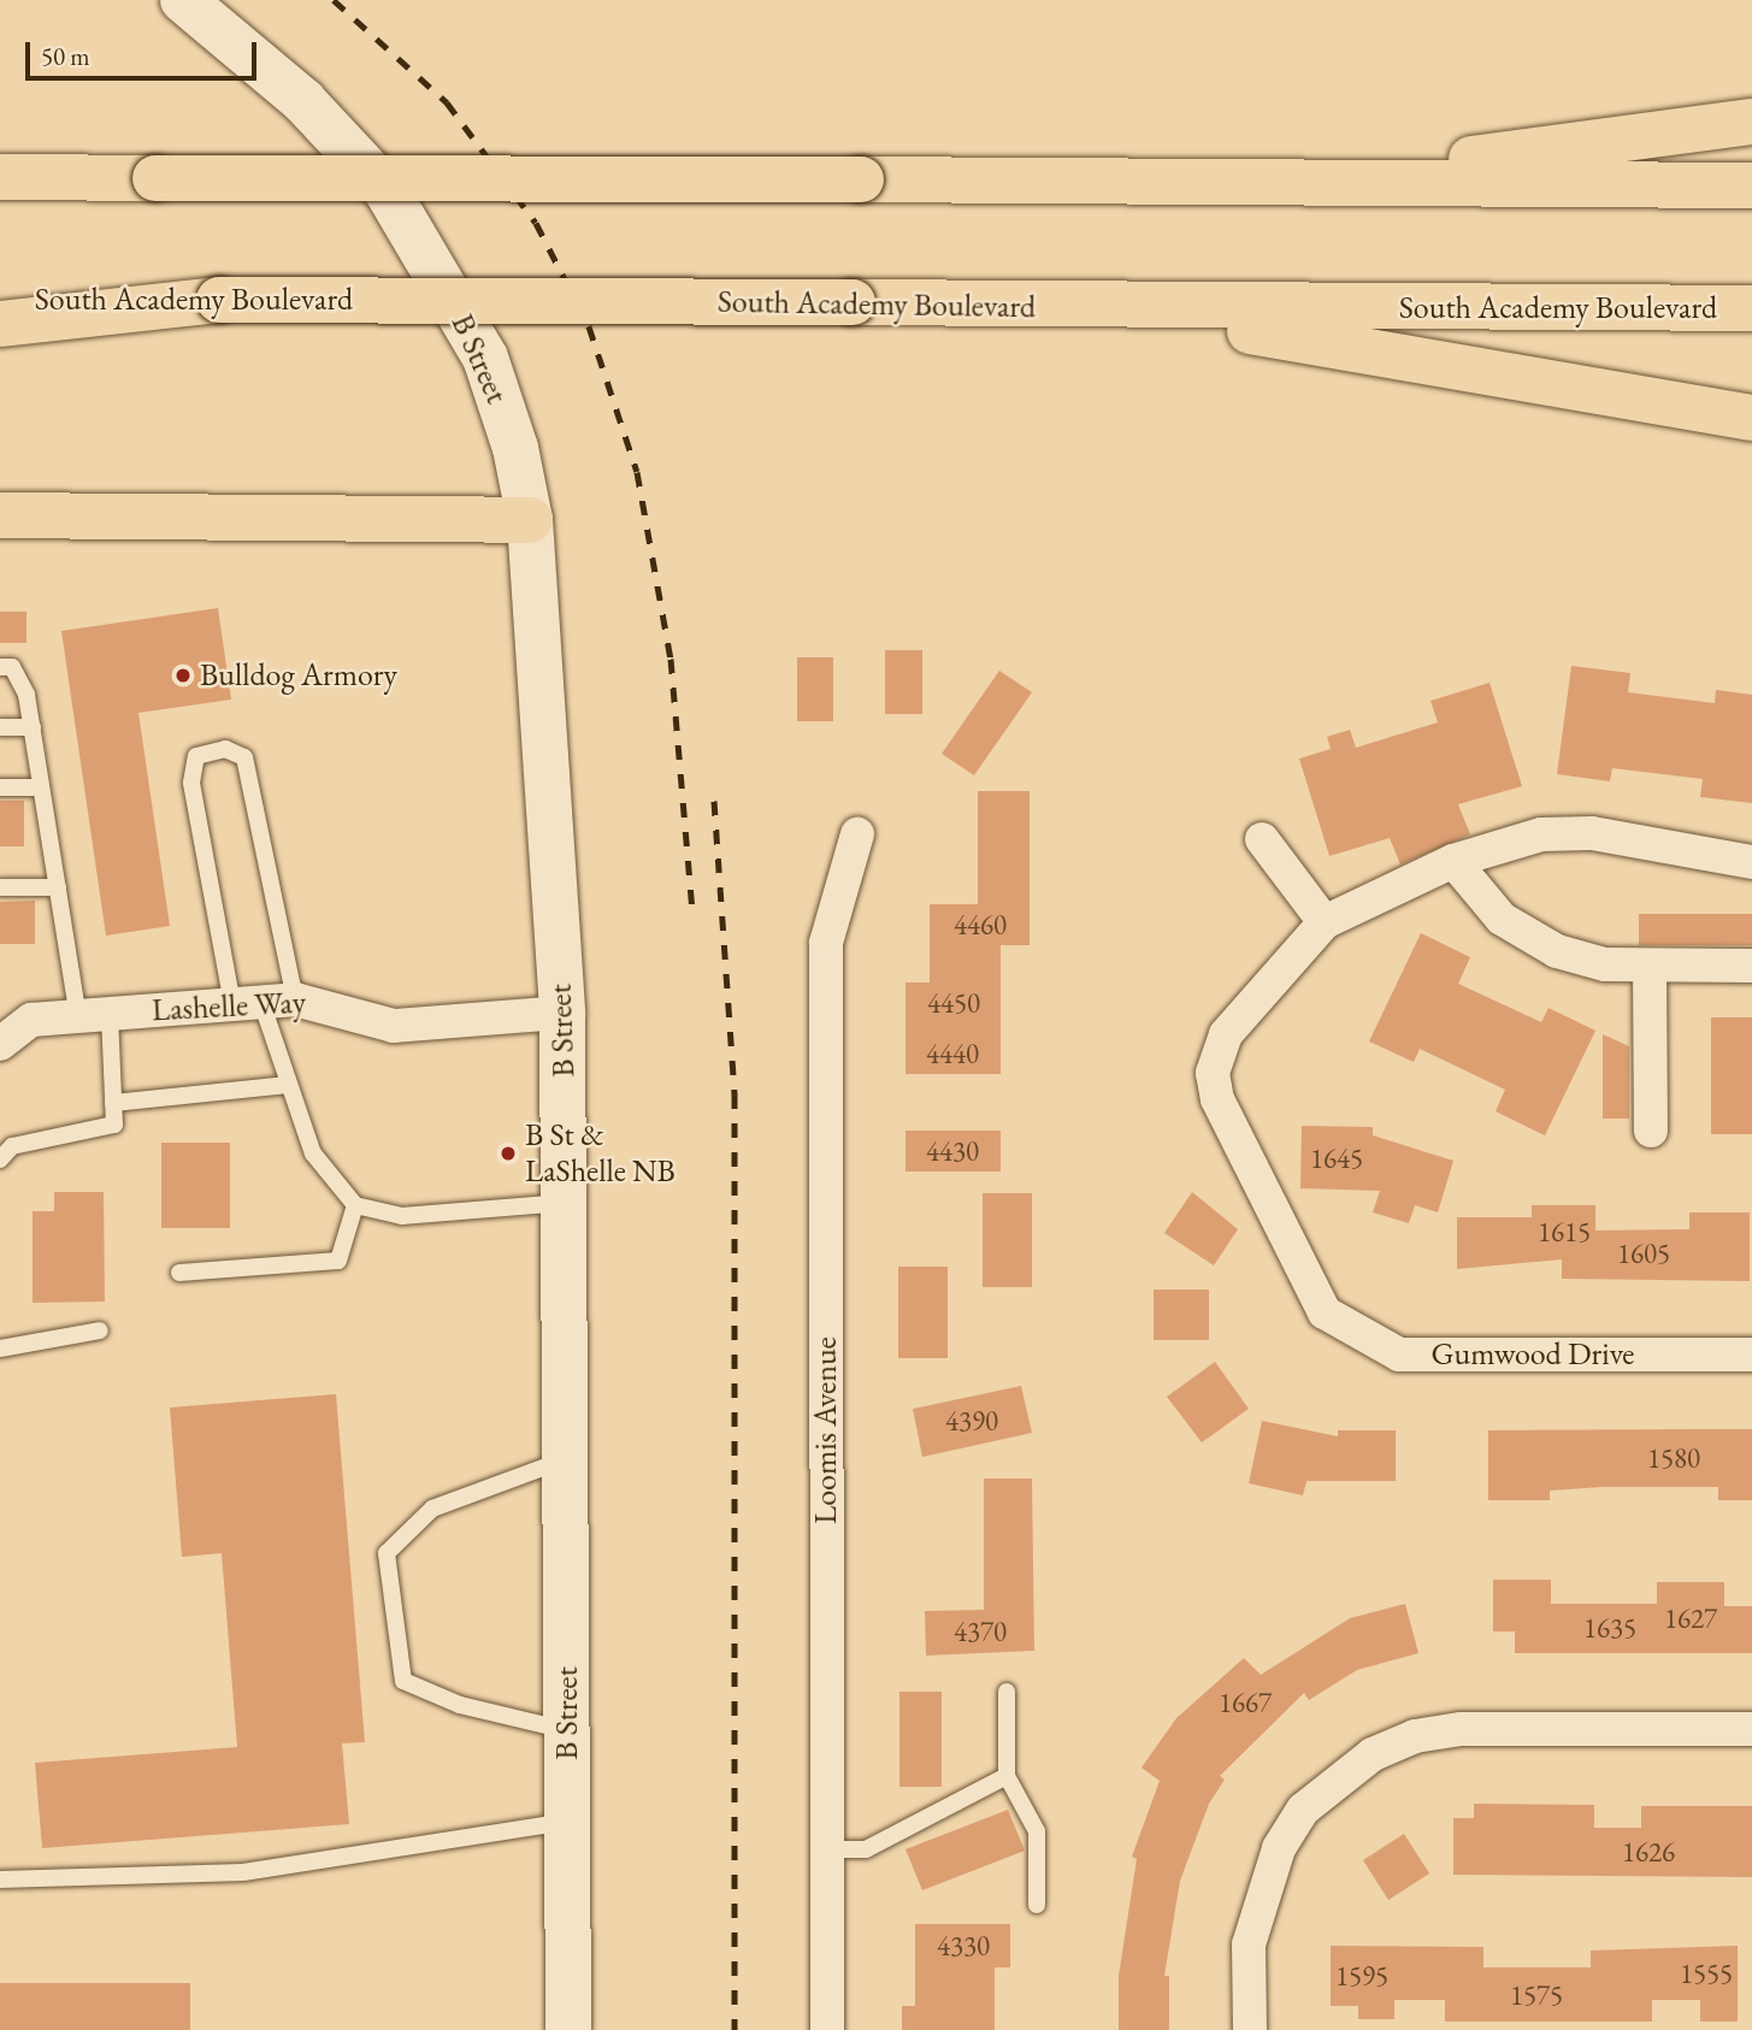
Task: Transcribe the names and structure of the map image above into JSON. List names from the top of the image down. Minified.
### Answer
{"streets":{"highway":["South Academy Boulevard"],"main road":["B Street"],"street":["Lashelle Way","Gumwood Drive","Loomis Avenue"]},"crossings":[["B Street","Lashelle Way"]],"places":["Bulldog Armory","B St & LaShelle NB"],"house_numbers":["4460","4450","4440","4430","1645","1615","1605","4390","1580","1627","1635","4370","1667","1626","4330","1555","1595","1575"],"scale_bar":"50 m"}
